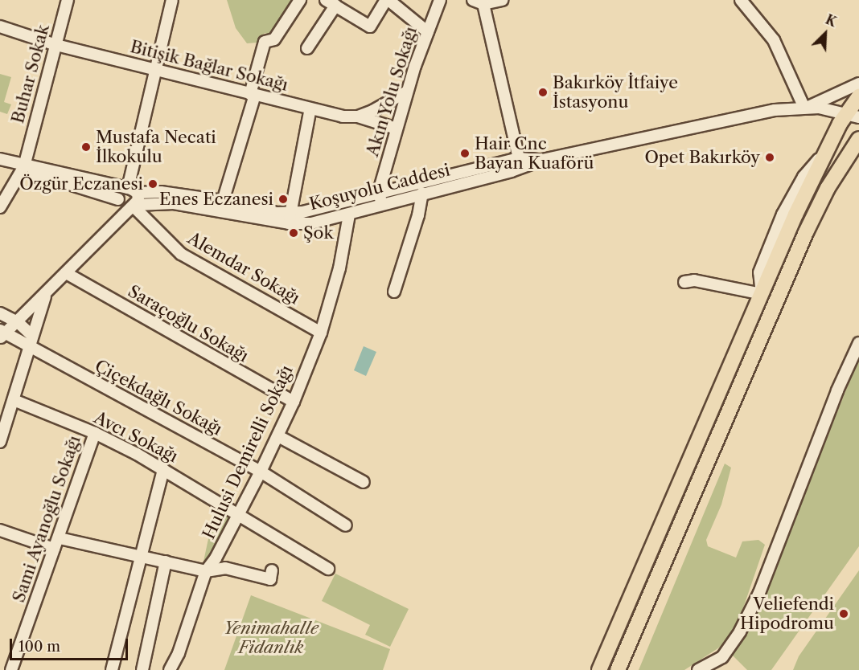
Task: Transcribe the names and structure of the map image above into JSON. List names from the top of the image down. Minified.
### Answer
{"streets":{"street":["Bitişik Bağlar Sokağı","Buhar Sokak","Akın Yolu Sokağı","Koşuyolu Caddesi","Alemdar Sokağı","Saraçoğlu Sokağı","Çiçekdağlı Sokağı","Avcı Sokağı","Hulusi Demirelli Sokağı","Sami Ayanoğlu Sokağı"]},"crossings":[["Bitişik Bağlar Sokağı","Buhar Sokak"],["Bitişik Bağlar Sokağı","Akın Yolu Sokağı"],["Buhar Sokak","Koşuyolu Caddesi"],["Akın Yolu Sokağı","Koşuyolu Caddesi"],["Koşuyolu Caddesi","Alemdar Sokağı"],["Koşuyolu Caddesi","Hulusi Demirelli Sokağı"],["Alemdar Sokağı","Hulusi Demirelli Sokağı"],["Saraçoğlu Sokağı","Hulusi Demirelli Sokağı"],["Çiçekdağlı Sokağı","Hulusi Demirelli Sokağı"],["Avcı Sokağı","Hulusi Demirelli Sokağı"],["Avcı Sokağı","Sami Ayanoğlu Sokağı"]],"parks":["Yenimahalle Fidanlık"],"places":["Bakırköy İtfaiye İstasyonu","Mustafa Necati İlkokulu","Hair Cnc Bayan Kuaförü","Opet Bakırköy","Özgür Eczanesi","Enes Eczanesi","Şok","Veliefendi Hipodromu"],"scale_bar":"100 m","north":"top right"}
